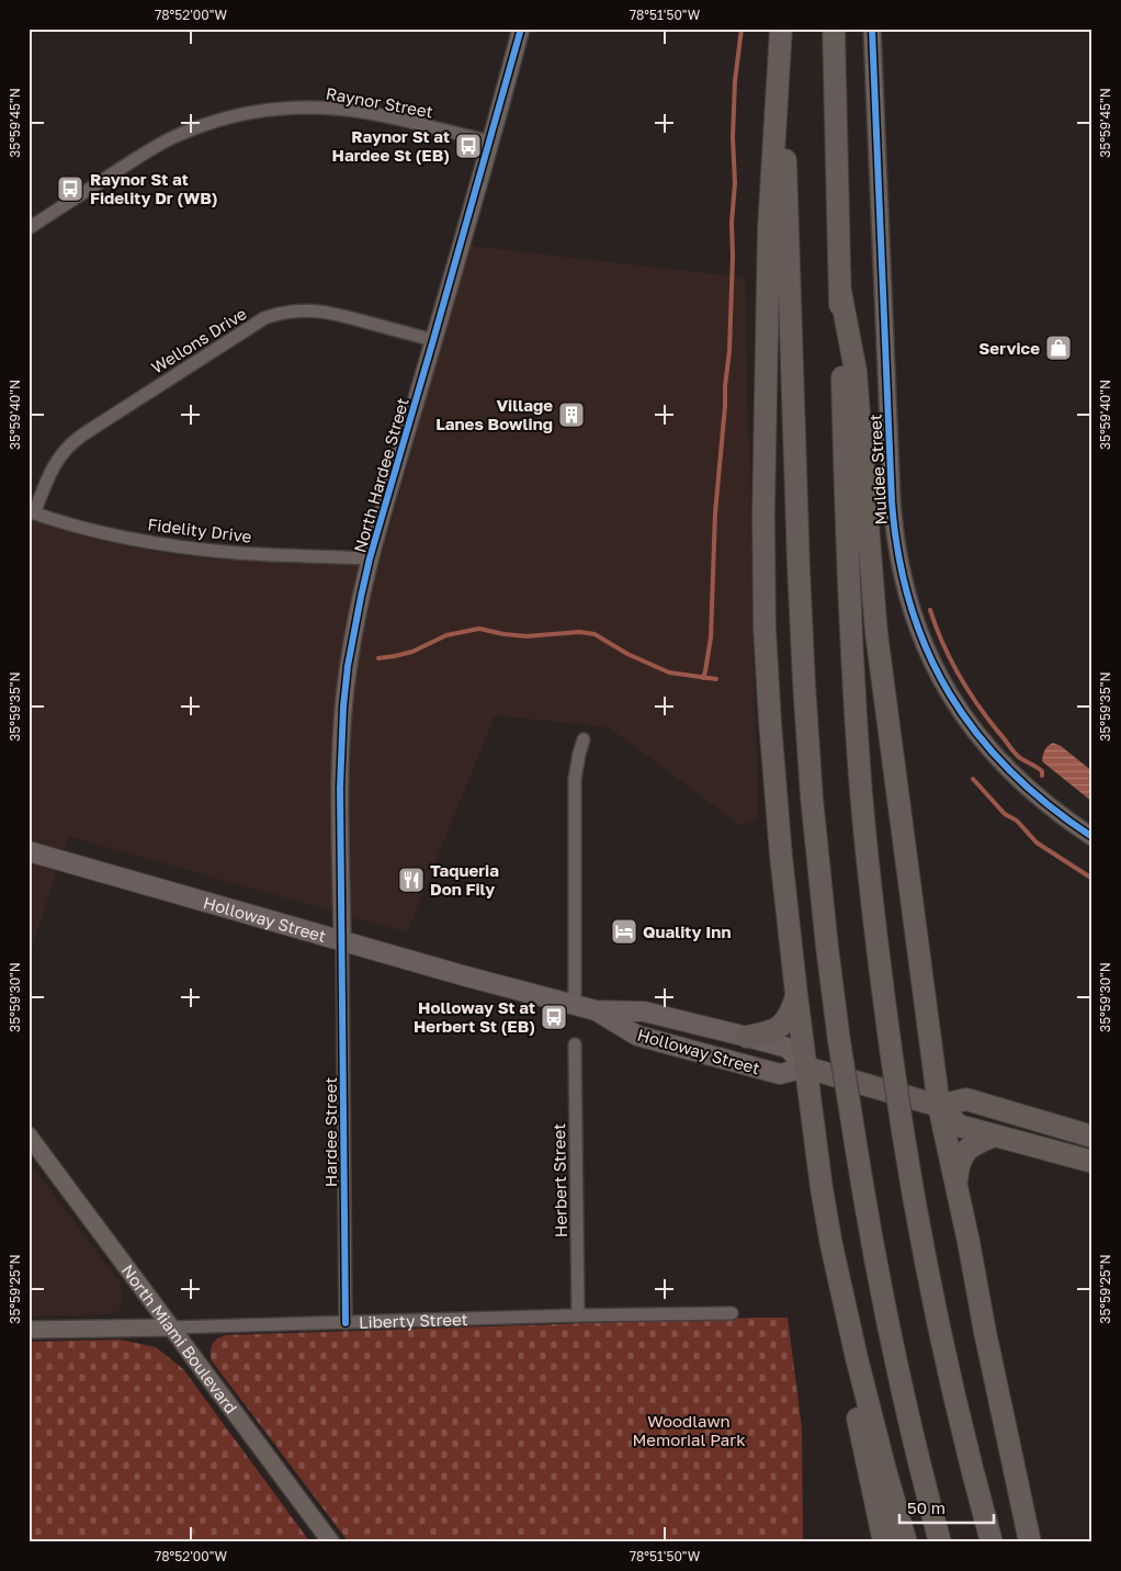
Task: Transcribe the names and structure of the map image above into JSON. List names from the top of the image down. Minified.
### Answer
{"streets":{"highway":["Holloway Street"],"street":["Raynor Street","Wellons Drive","Muldee Street","North Hardee Street","Fidelity Drive","Hardee Street","Herbert Street","Liberty Street","North Miami Boulevard"]},"crossings":[["Raynor Street","North Hardee Street"],["Wellons Drive","North Hardee Street"],["Wellons Drive","Fidelity Drive"],["North Hardee Street","Fidelity Drive"],["North Hardee Street","Holloway Street"],["North Hardee Street","Hardee Street"],["Holloway Street","Hardee Street"],["Hardee Street","Liberty Street"],["Herbert Street","Liberty Street"],["Liberty Street","North Miami Boulevard"]],"parks":["Woodlawn Memorial Park"],"places":{"bus stop":["Raynor St at Hardee St (EB)","Raynor St at Fidelity Dr (WB)","Holloway St at Herbert St (EB)"],"shop":["Service"],"building":["Village Lanes Bowling"],"restaurant":["Taqueria Don Fily"],"hotel":["Quality Inn"]},"scale_bar":"50 m","coordinates":["78°52'00\"W","78°51'50\"W","35°59'45\"N","35°59'40\"N","35°59'35\"N","35°59'30\"N","35°59'25\"N"]}
